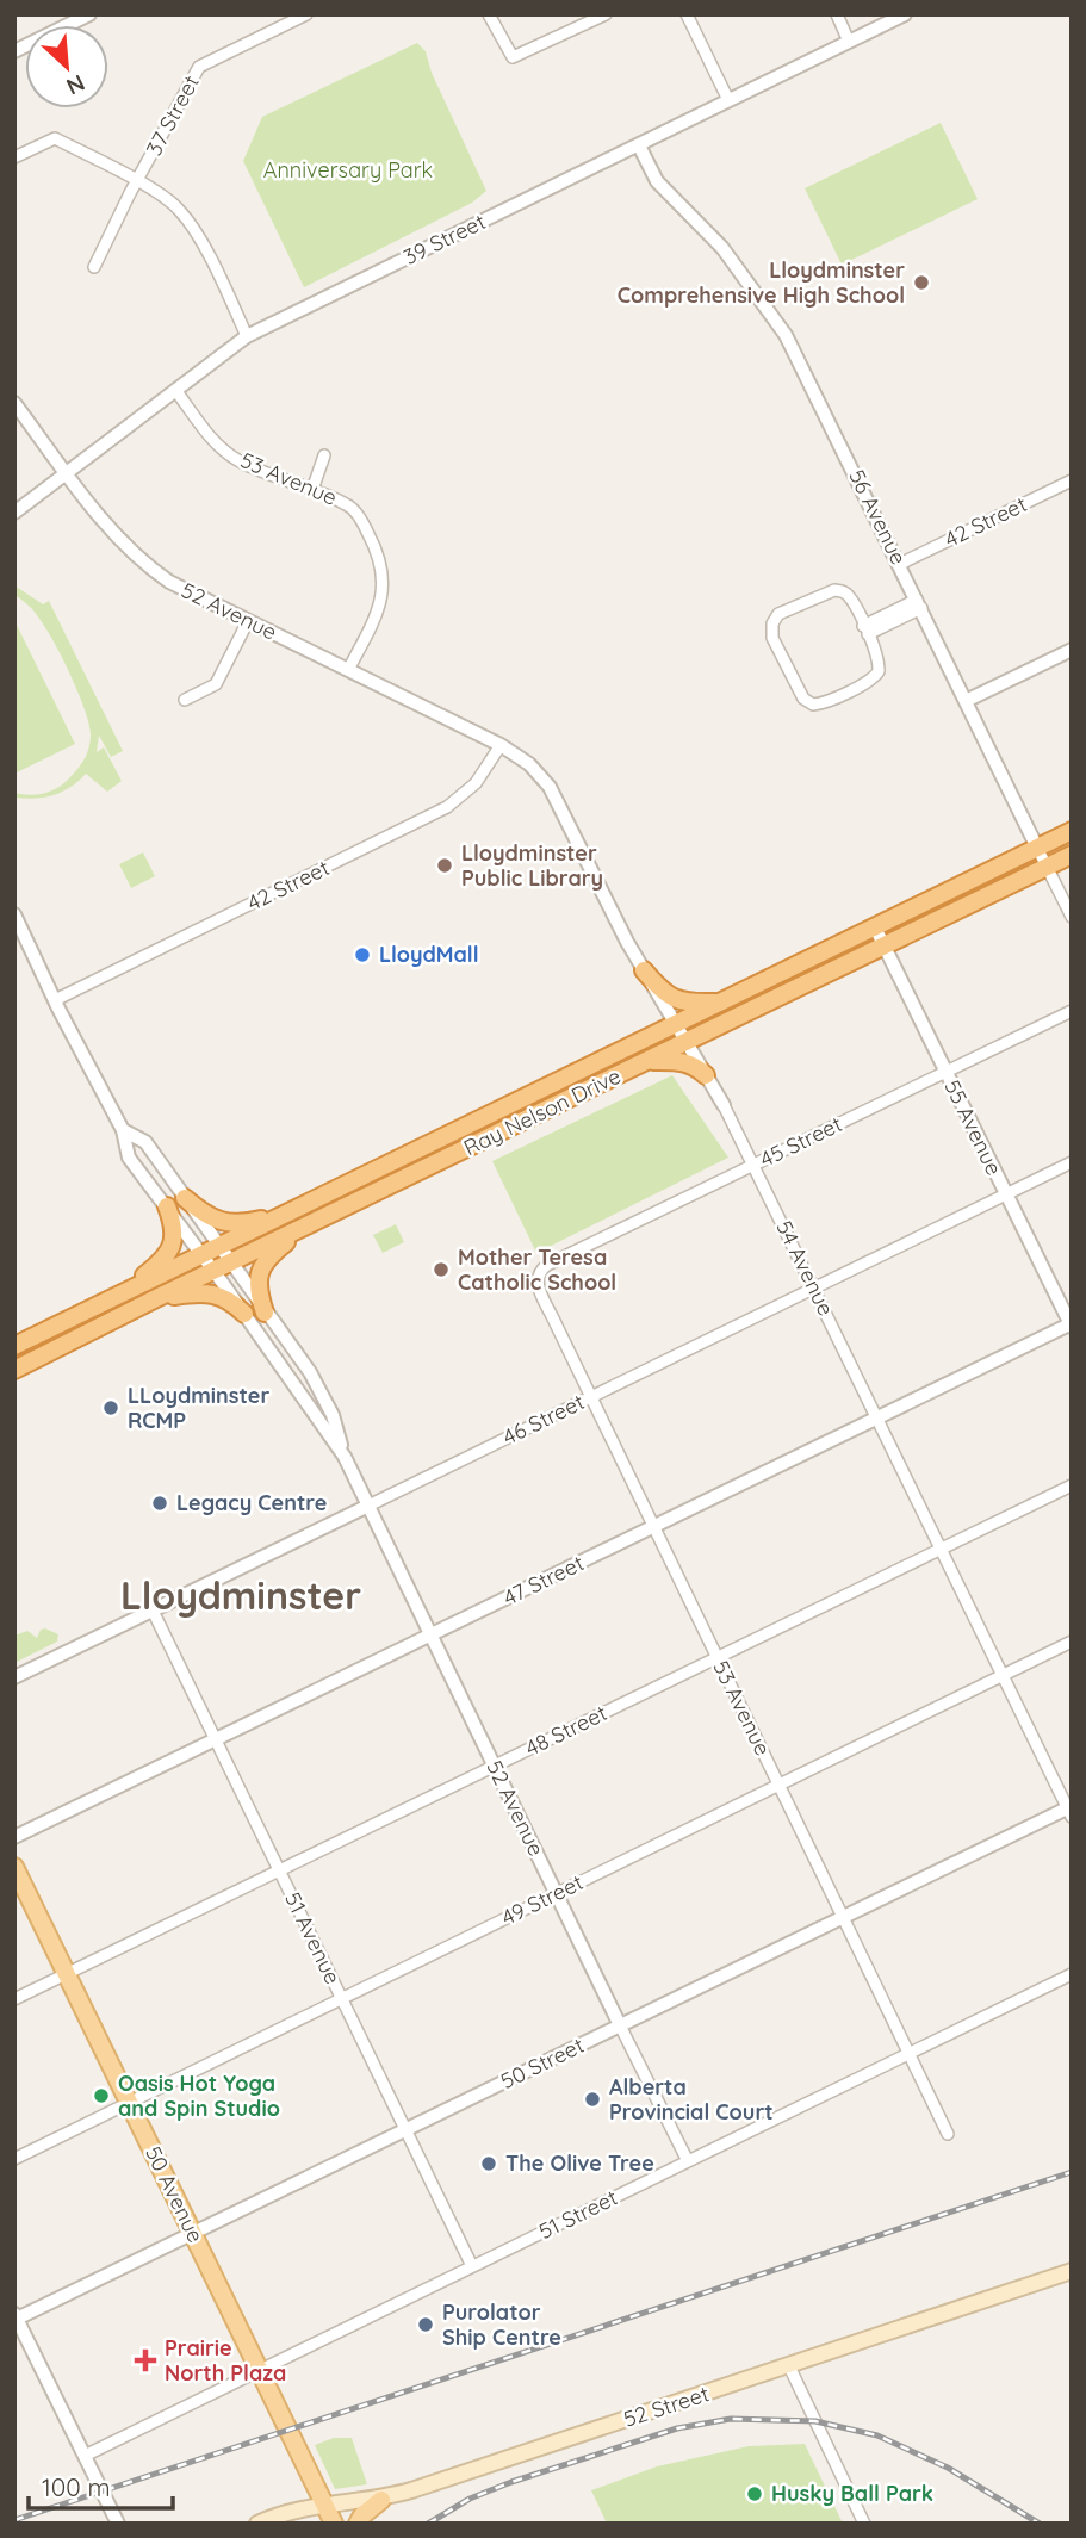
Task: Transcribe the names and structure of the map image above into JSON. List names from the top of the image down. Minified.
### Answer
{"streets":{"highway":["Ray Nelson Drive"],"main road":["50 Avenue","52 Street"],"street":["37 Street","39 Street","53 Avenue","56 Avenue","42 Street","52 Avenue","55 Avenue","45 Street","54 Avenue","46 Street","47 Street","48 Street","49 Street","51 Avenue","50 Street","51 Street"]},"crossings":[["39 Street","53 Avenue"],["39 Street","56 Avenue"],["39 Street","52 Avenue"],["53 Avenue","52 Avenue"],["53 Avenue","45 Street"],["53 Avenue","46 Street"],["53 Avenue","47 Street"],["53 Avenue","48 Street"],["53 Avenue","49 Street"],["53 Avenue","50 Street"],["53 Avenue","51 Street"],["56 Avenue","42 Street"],["56 Avenue","Ray Nelson Drive"],["42 Street","52 Avenue"],["42 Street","54 Avenue"],["52 Avenue","Ray Nelson Drive"],["52 Avenue","54 Avenue"],["52 Avenue","46 Street"],["52 Avenue","47 Street"],["52 Avenue","48 Street"],["52 Avenue","49 Street"],["52 Avenue","50 Street"],["52 Avenue","51 Street"],["Ray Nelson Drive","55 Avenue"],["Ray Nelson Drive","54 Avenue"],["55 Avenue","45 Street"],["55 Avenue","46 Street"],["55 Avenue","47 Street"],["45 Street","54 Avenue"],["54 Avenue","46 Street"],["54 Avenue","47 Street"],["54 Avenue","48 Street"],["54 Avenue","49 Street"],["54 Avenue","50 Street"],["46 Street","51 Avenue"],["47 Street","51 Avenue"],["48 Street","51 Avenue"],["48 Street","50 Avenue"],["49 Street","51 Avenue"],["49 Street","50 Avenue"],["51 Avenue","50 Street"],["51 Avenue","51 Street"],["50 Street","50 Avenue"],["50 Avenue","51 Street"],["50 Avenue","52 Street"]],"districts":["Lloydminster"],"parks":["Anniversary Park"],"places":{"other":["Lloydminster Comprehensive High School","Lloydminster Public Library","LloydMall","Mother Teresa Catholic School","LLoydminster RCMP","Legacy Centre","Oasis Hot Yoga and Spin Studio","Alberta Provincial Court","The Olive Tree","Purolator Ship Centre","Husky Ball Park"],"health":["Prairie North Plaza"]},"scale_bar":"100 m","north":"bottom right"}
